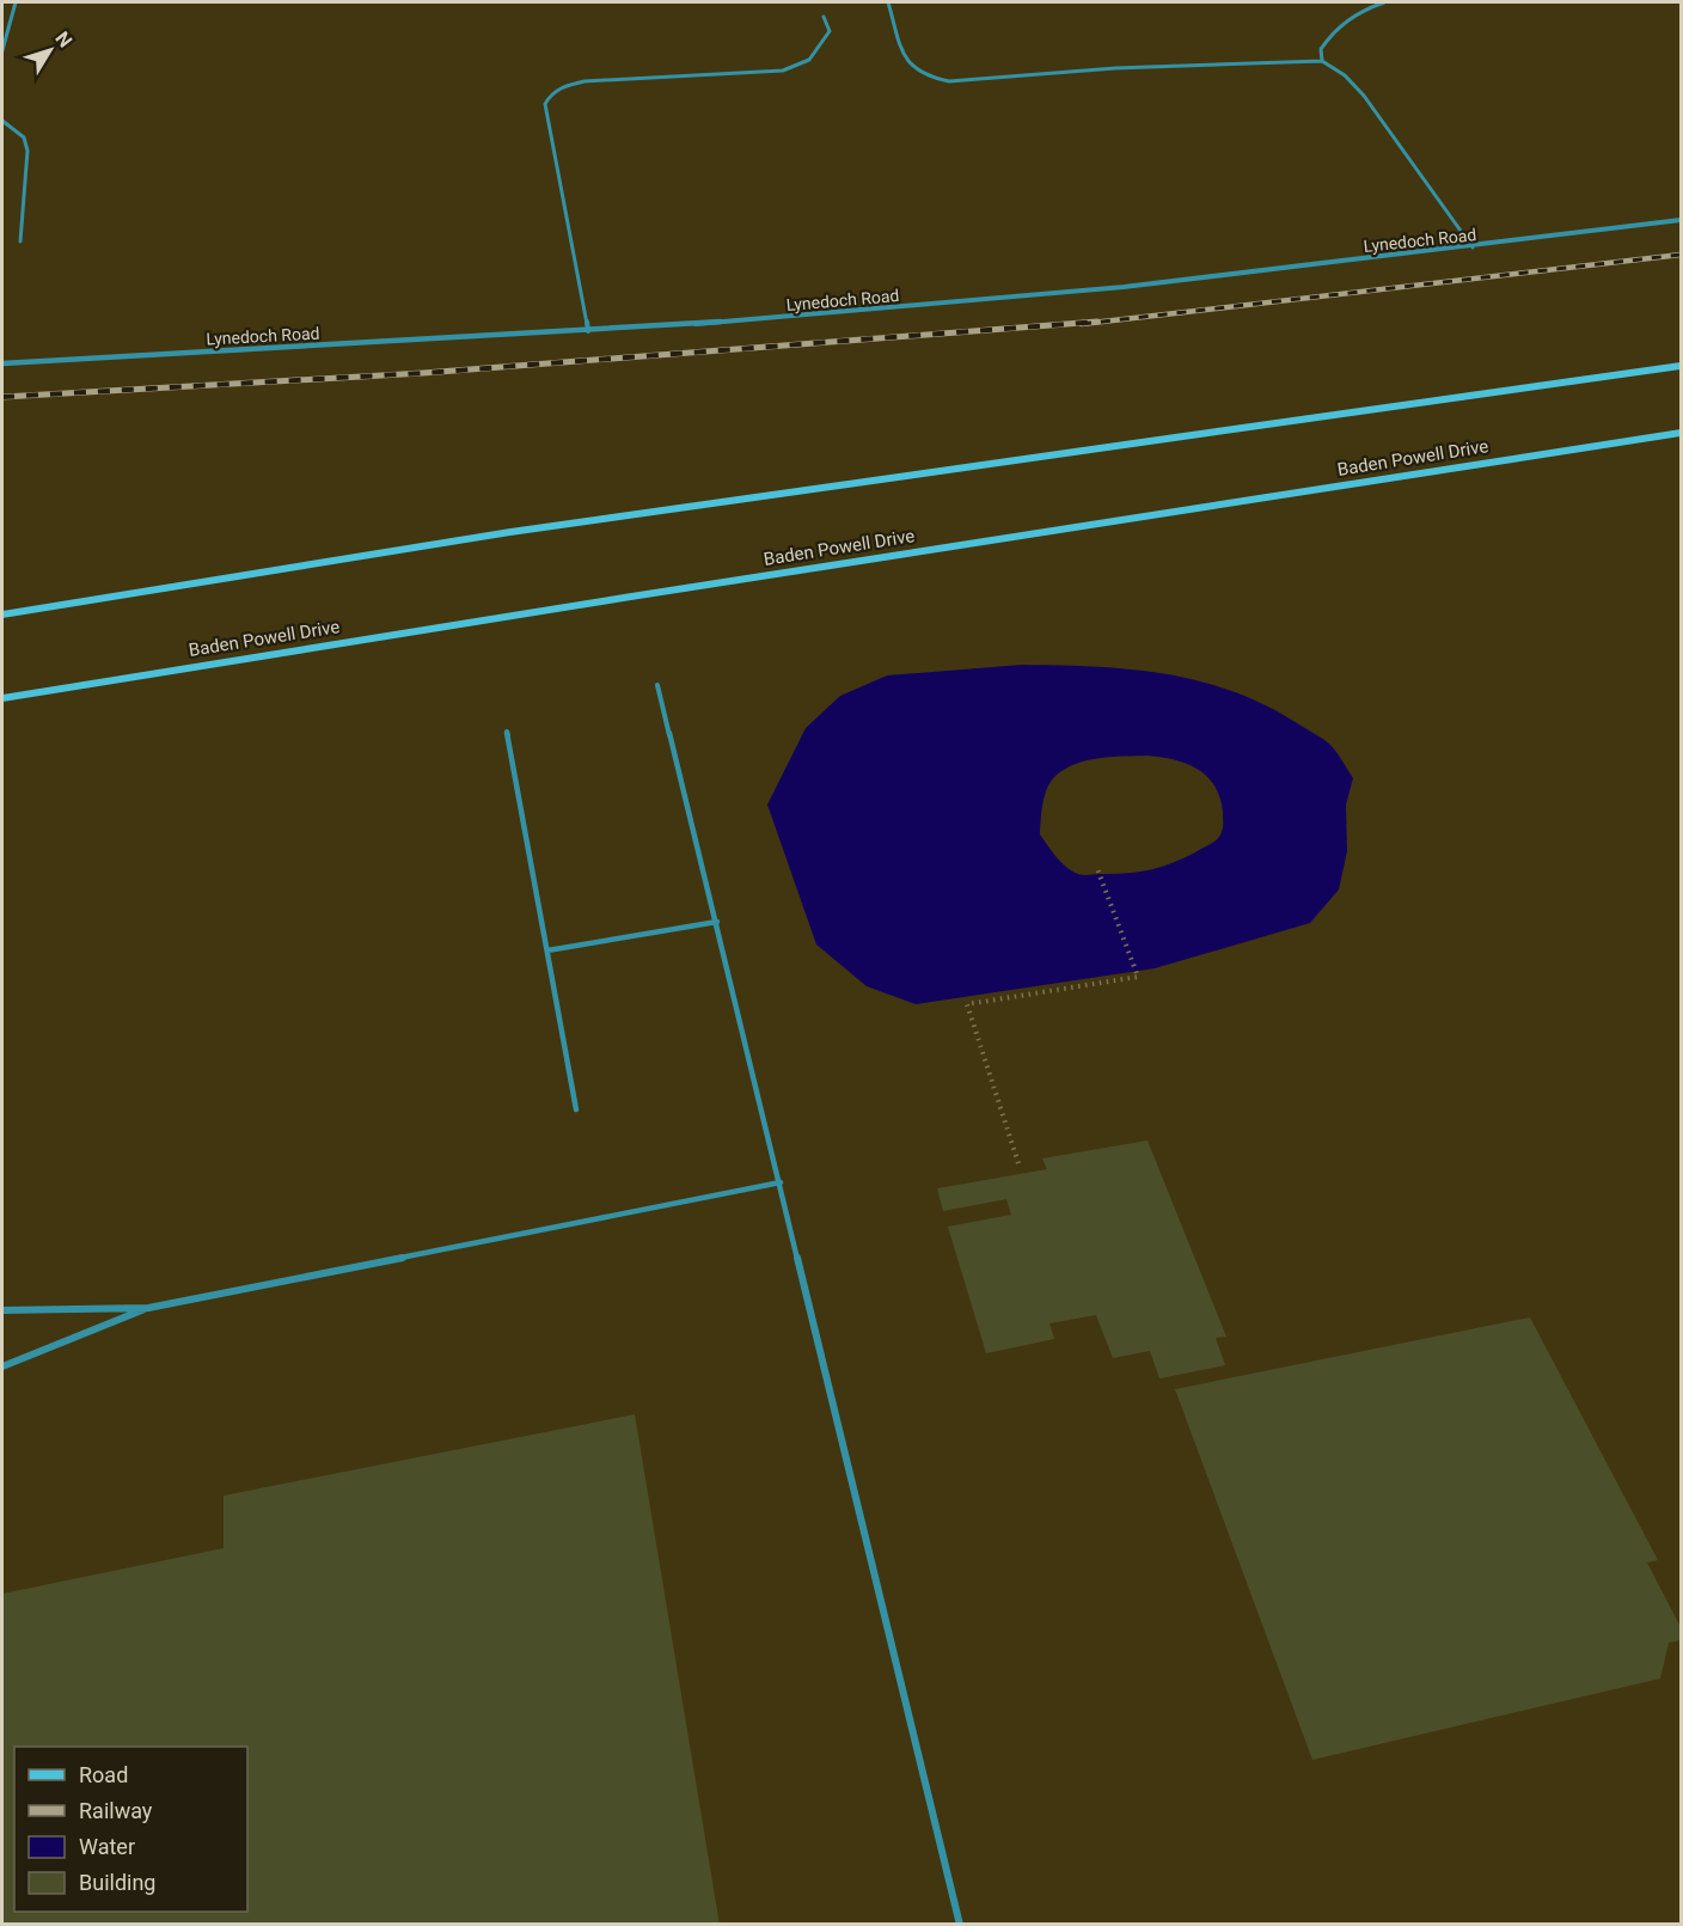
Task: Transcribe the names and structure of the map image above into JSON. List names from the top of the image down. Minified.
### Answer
{"streets":{"main road":["Baden Powell Drive"],"street":["Lynedoch Road"]},"legend":["Road","Railway","Water","Building"],"north":"top right"}
